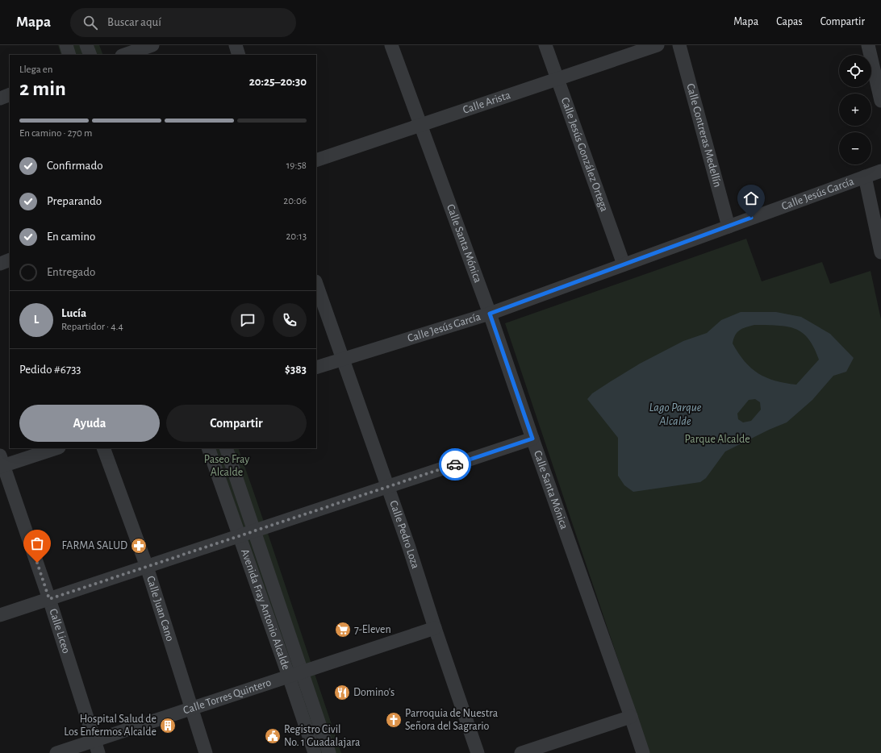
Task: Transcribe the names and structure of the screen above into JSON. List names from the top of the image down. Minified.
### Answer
{"streets":{"street":["Calle Arista","Calle Contreras Medellín","Calle Jesús González Ortega","Calle Jesús García","Calle Santa Mónica","Calle Pedro Loza","Calle Juan Cano","Avenida Fray Antonio Alcalde","Calle Liceo","Calle Torres Quintero"]},"crossings":[["Calle Arista","Calle Jesús González Ortega"],["Calle Arista","Calle Santa Mónica"],["Calle Contreras Medellín","Calle Jesús García"],["Calle Jesús González Ortega","Calle Jesús García"],["Calle Jesús García","Calle Santa Mónica"],["Calle Jesús García","Calle Pedro Loza"],["Calle Pedro Loza","Calle Torres Quintero"],["Calle Juan Cano","Calle Torres Quintero"],["Avenida Fray Antonio Alcalde","Calle Torres Quintero"],["Calle Liceo","Calle Torres Quintero"]],"water":["Lago Parque Alcalde"],"parks":["Parque Alcalde","Paseo Fray Alcalde"],"places":{"pharmacy":["FARMA SALUD"],"supermarket":["7-Eleven"],"restaurant":["Domino's"],"church":["Parroquia de Nuestra Señora del Sagrario"],"building":["Hospital Salud de Los Enfermos Alcalde"],"public building":["Registro Civil No. 1 Guadalajara"]},"page":{"header":"Mapa","search":"Buscar aquí","nav":["Mapa","Capas","Compartir"],"map_buttons":["+","−"],"heading":["2 min","Llega en","20:25–20:30"],"panel":["Lucía","Repartidor · 4.4","Pedido #6733","$383"],"bar":"En camino · 270 m","list":[["Confirmado","19:58"],["Preparando","20:06"],["En camino","20:13"],"Entregado"],"round":"L","buttons":["Ayuda","Compartir"]}}
